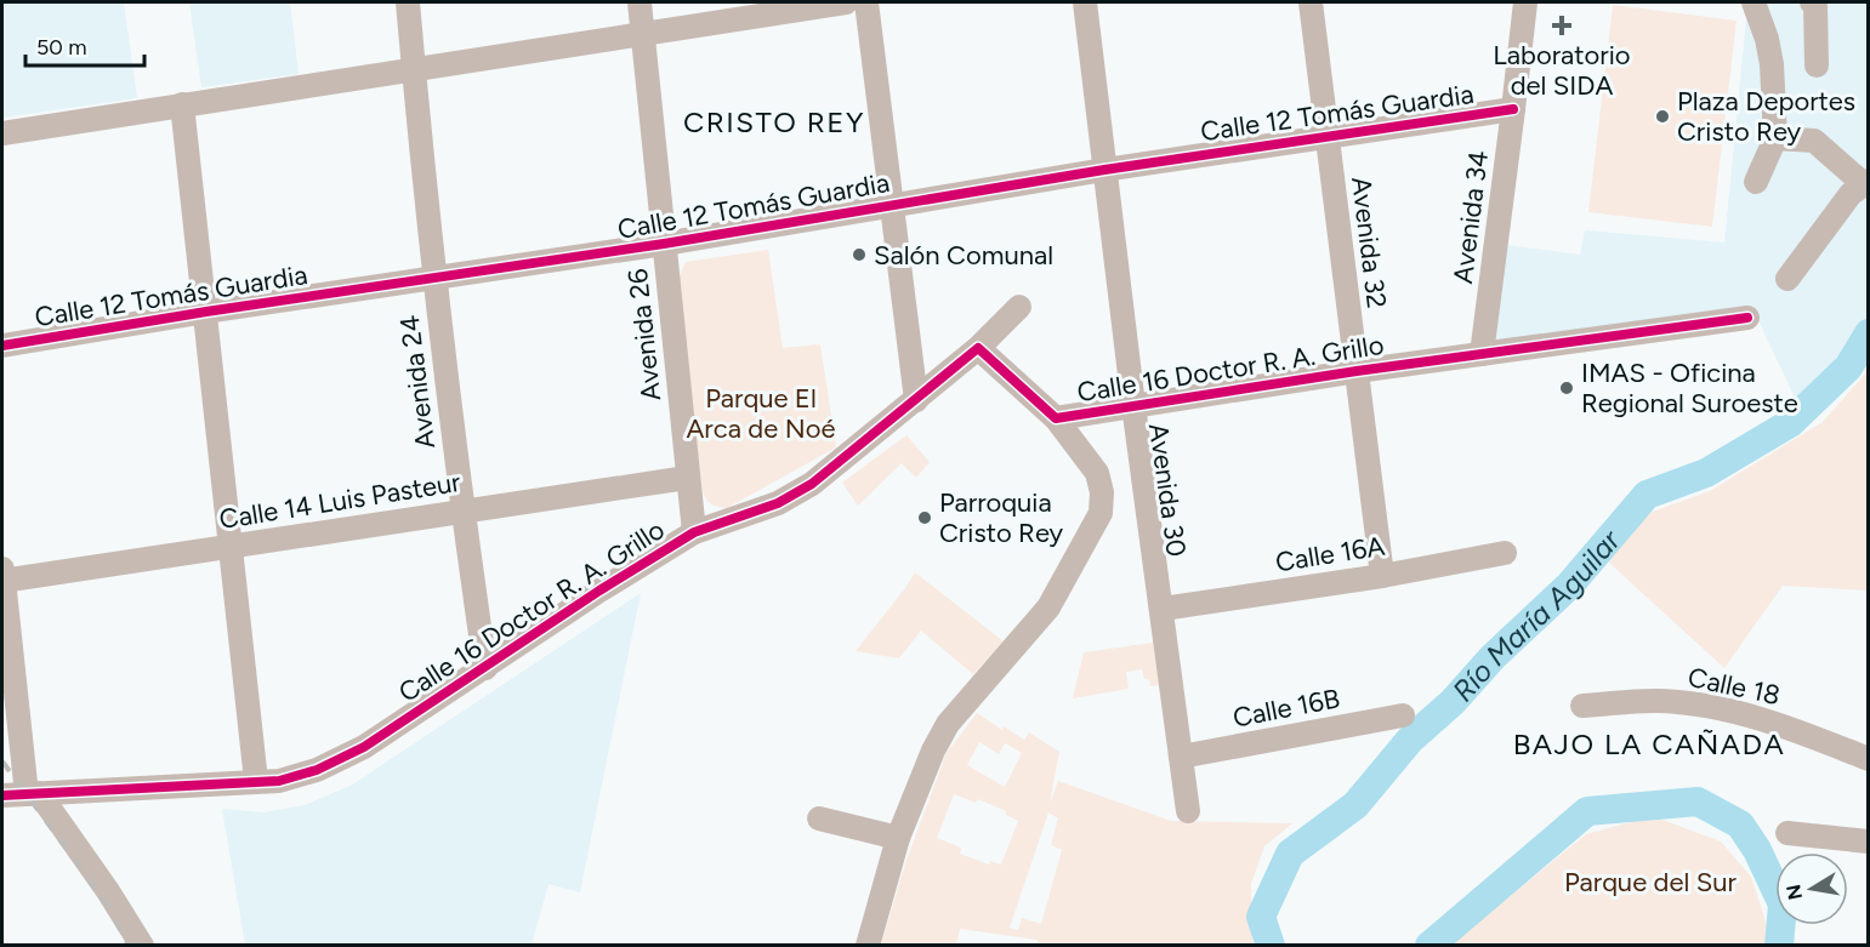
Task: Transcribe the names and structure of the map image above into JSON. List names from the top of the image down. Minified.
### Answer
{"streets":{"street":["Calle 12 Tomás Guardia","Avenida 34","Avenida 32","Avenida 26","Calle 16 Doctor R. A. Grillo","Avenida 24","Avenida 30","Calle 14 Luis Pasteur","Calle 16A","Calle 18","Calle 16B"]},"crossings":[["Calle 12 Tomás Guardia","Avenida 34"],["Calle 12 Tomás Guardia","Avenida 32"],["Calle 12 Tomás Guardia","Avenida 26"],["Calle 12 Tomás Guardia","Avenida 24"],["Calle 12 Tomás Guardia","Avenida 30"],["Avenida 34","Calle 16 Doctor R. A. Grillo"],["Avenida 32","Calle 16 Doctor R. A. Grillo"],["Avenida 32","Calle 16A"],["Avenida 26","Calle 16 Doctor R. A. Grillo"],["Avenida 26","Calle 14 Luis Pasteur"],["Calle 16 Doctor R. A. Grillo","Avenida 24"],["Calle 16 Doctor R. A. Grillo","Avenida 30"],["Avenida 24","Calle 14 Luis Pasteur"],["Avenida 30","Calle 16A"],["Avenida 30","Calle 16B"]],"districts":["CRISTO REY","BAJO LA CAÑADA"],"water":["Río María Aguilar"],"parks":["Parque El Arca de Noé","Parque del Sur"],"places":{"health":["Laboratorio del SIDA"],"other":["Plaza Deportes Cristo Rey","Salón Comunal","IMAS - Oficina Regional Suroeste","Parroquia Cristo Rey"]},"scale_bar":"50 m","north":"left"}
